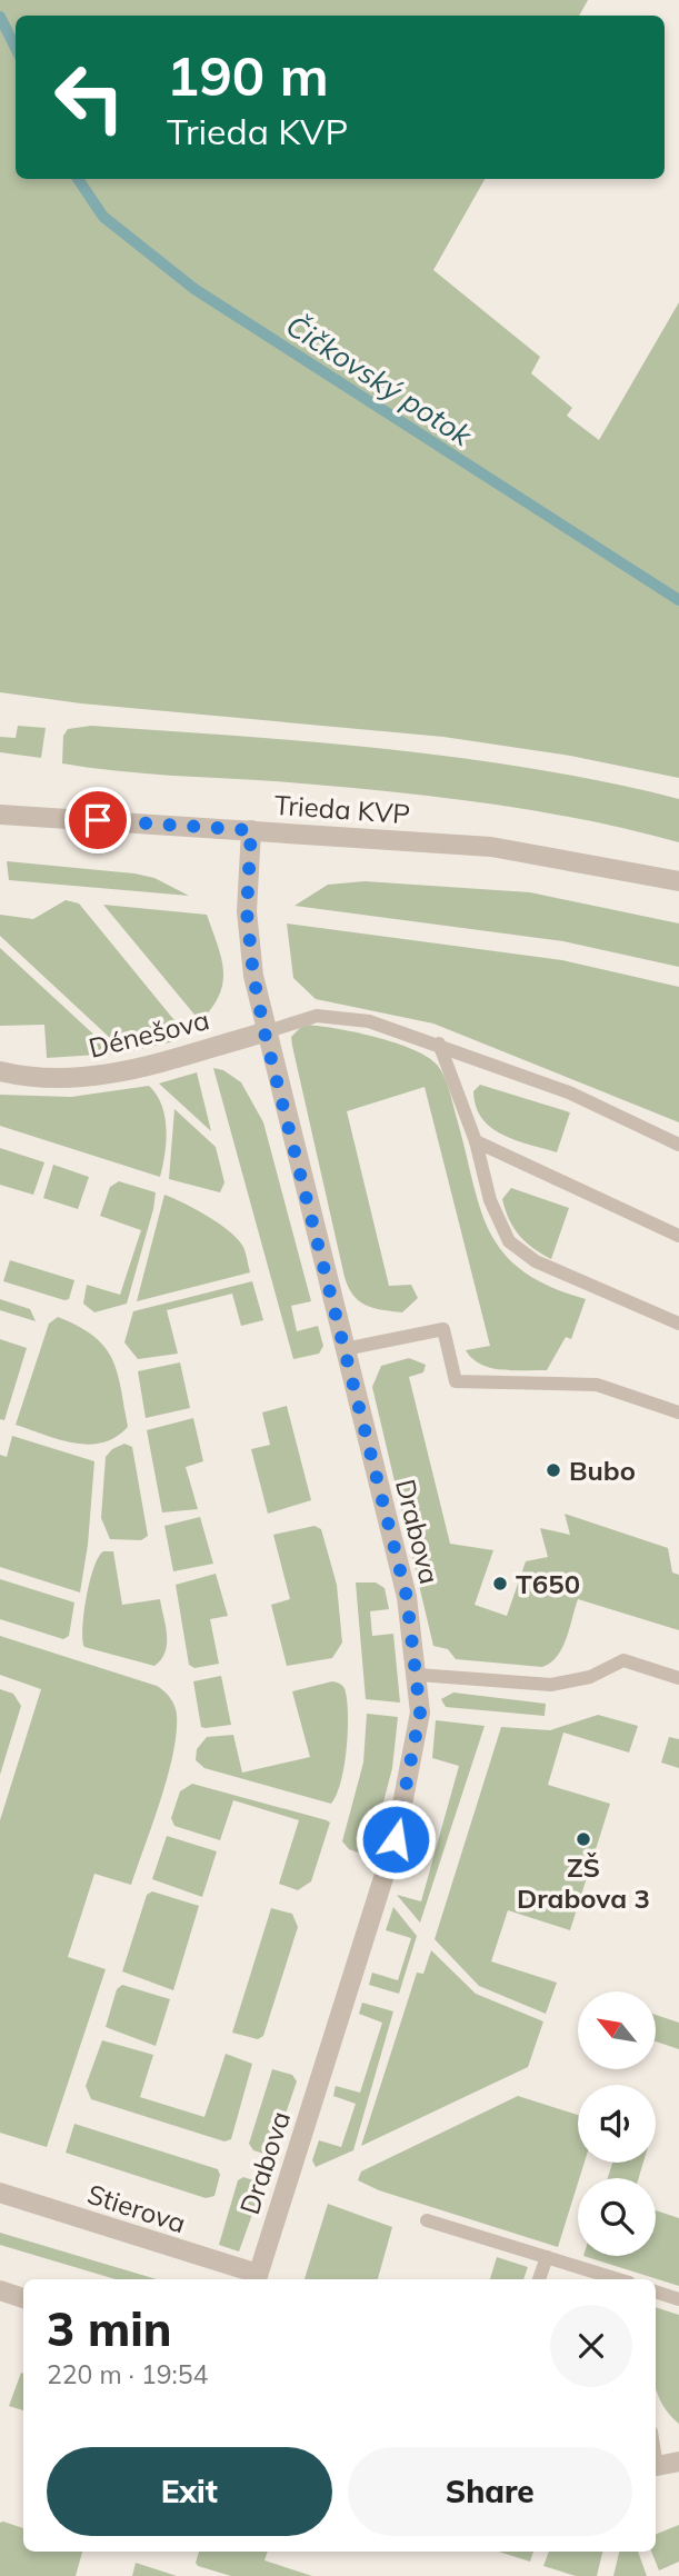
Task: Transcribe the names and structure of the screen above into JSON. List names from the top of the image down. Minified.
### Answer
{"streets":{"street":["Trieda KVP","Dénešova","Drabova","Stierova"]},"crossings":[["Trieda KVP","Drabova"],["Dénešova","Drabova"],["Drabova","Stierova"]],"water":["Čičkovský potok"],"places":["Bubo","T650","ZŠ Drabova 3"],"north":"top left","page":{"turn":["190 m","Trieda KVP"],"heading":["3 min","220 m · 19:54"],"buttons":["Exit","Share"]}}
